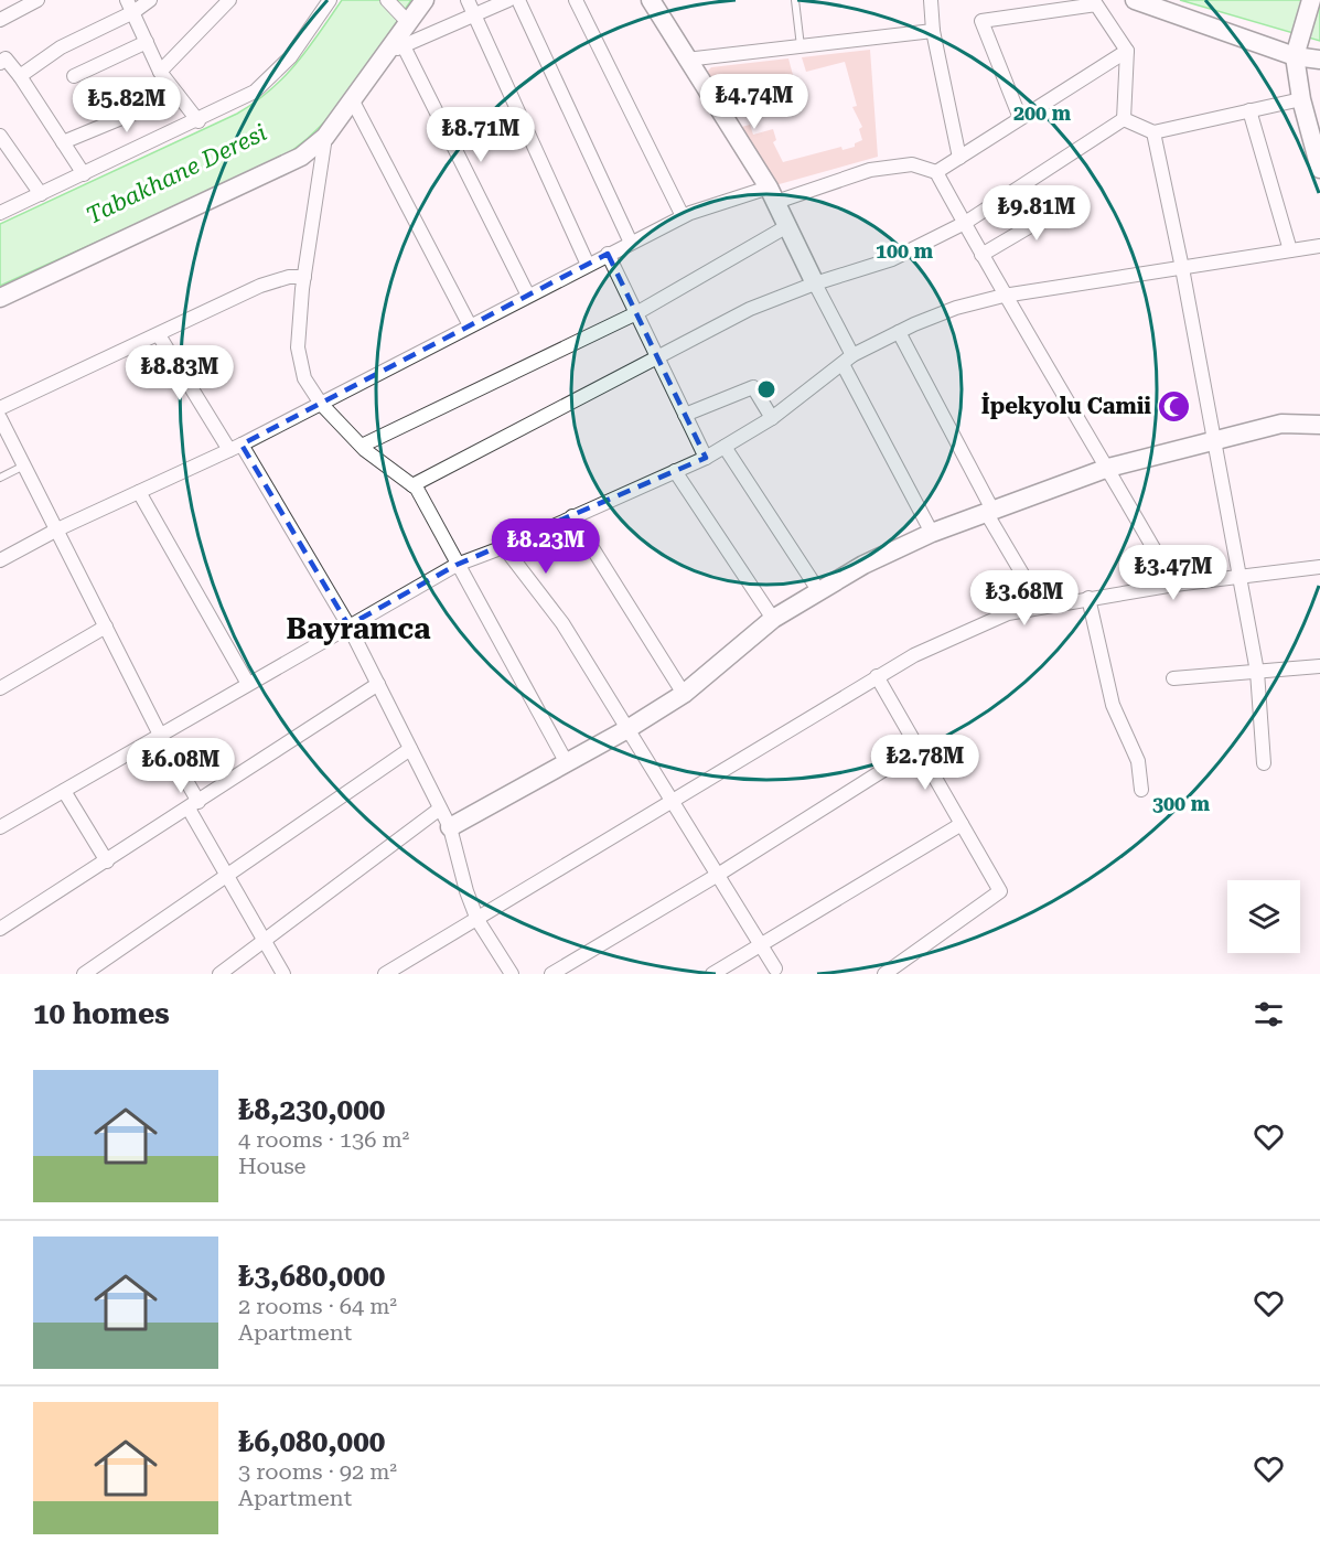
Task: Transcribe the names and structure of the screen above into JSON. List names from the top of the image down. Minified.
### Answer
{"districts":["Bayramca"],"water":["Tabakhane Deresi"],"places":{"mosque":["İpekyolu Camii"]},"page":{"price":["₺4.74M","₺5.82M","₺8.71M","₺9.81M","₺8.83M","₺8.23M","₺3.47M","₺3.68M","₺2.78M","₺6.08M"],"heading":"10 homes","list":[{"name":"₺8,230,000","note":"4 rooms · 136 m² · House"},{"name":"₺3,680,000","note":"2 rooms · 64 m² · Apartment"},{"name":"₺6,080,000","note":"3 rooms · 92 m² · Apartment"}]},"rings":["200 m","100 m","300 m"]}
